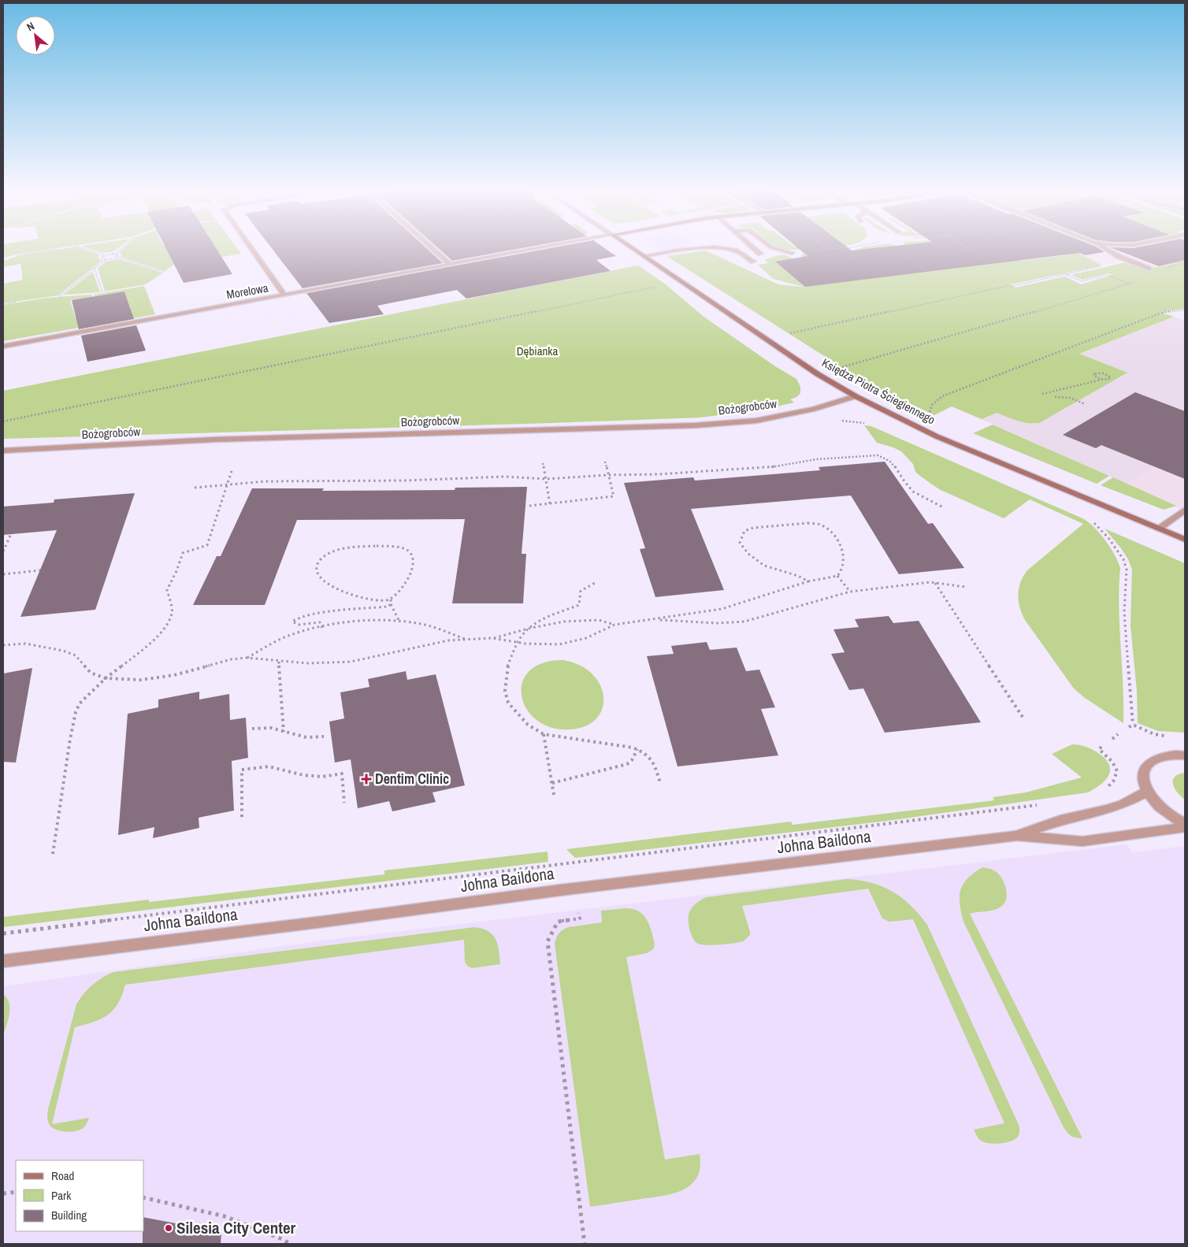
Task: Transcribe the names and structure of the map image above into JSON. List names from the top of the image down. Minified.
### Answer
{"streets":{"street":["Morelowa","Księdza Piotra Ściegiennego","Bożogrobców","Johna Baildona"]},"crossings":[["Księdza Piotra Ściegiennego","Bożogrobców"]],"parks":["Dębianka"],"places":{"health":["Dentim Clinic"],"other":["Silesia City Center"]},"legend":["Road","Park","Building"],"north":"top left"}
